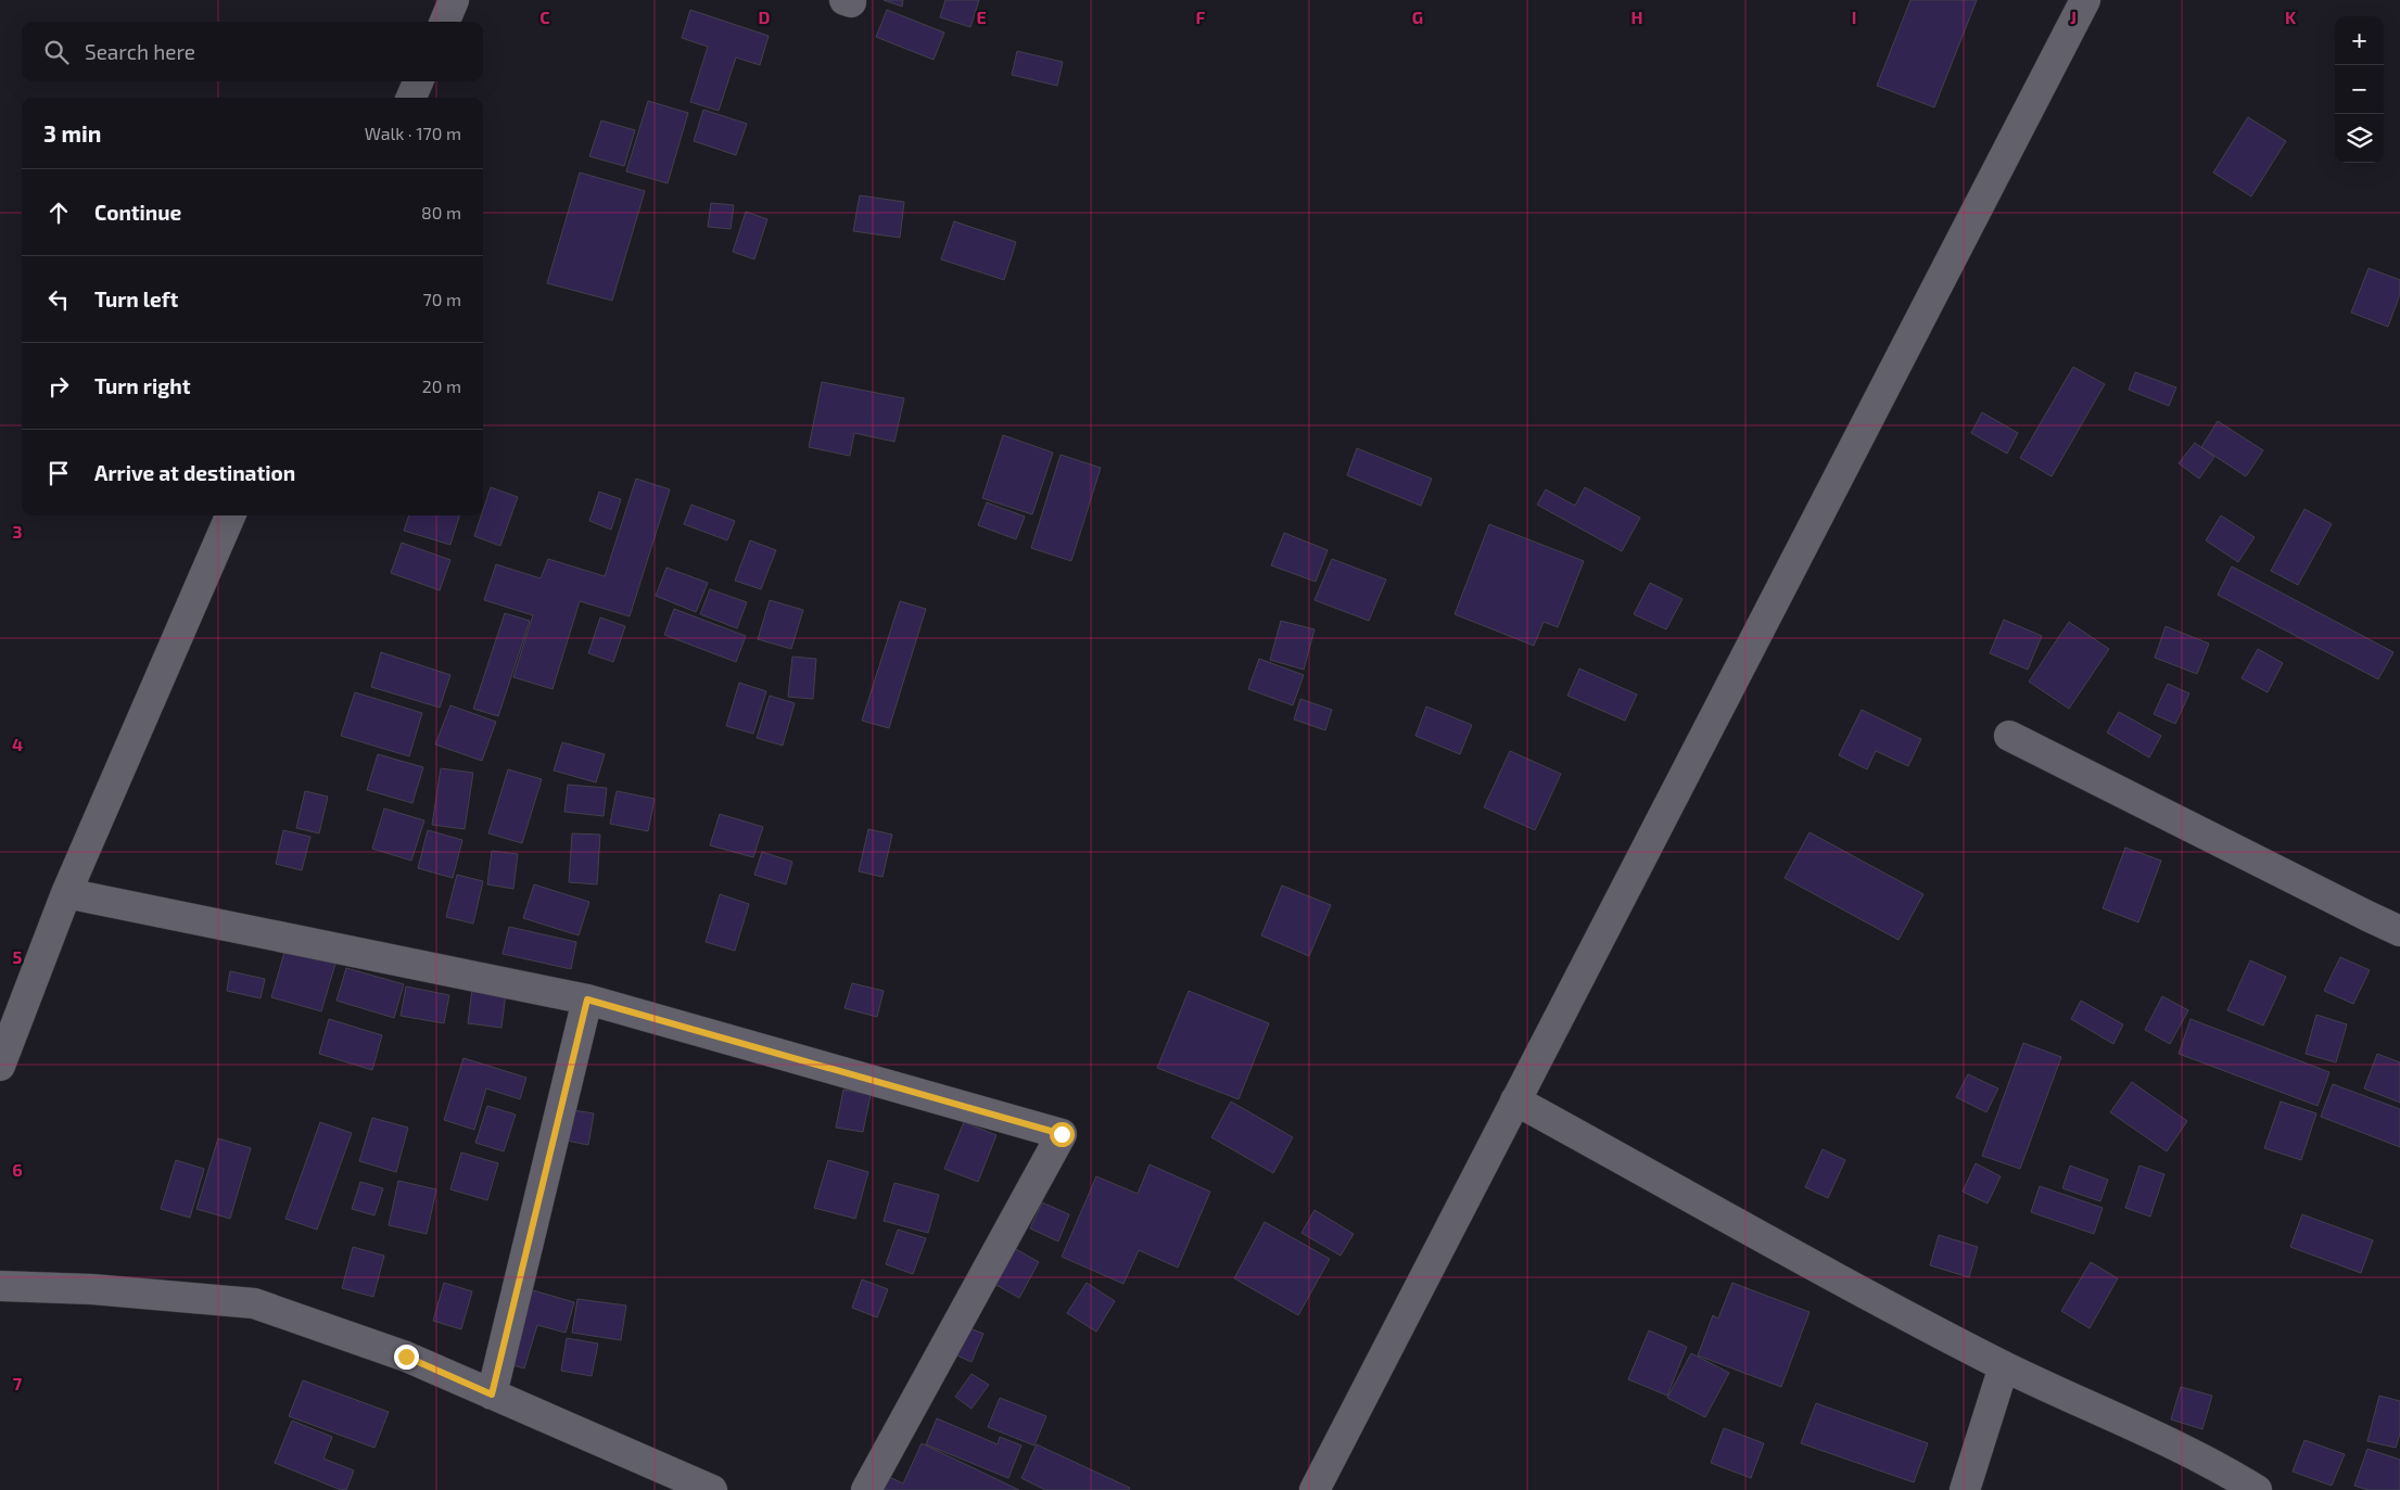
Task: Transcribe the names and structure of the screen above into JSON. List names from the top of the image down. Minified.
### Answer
{"page":{"map_buttons":["+","−"],"search":"Search here","heading":["3 min","Walk · 170 m"],"list":[["Continue","80 m"],["Turn left","70 m"],["Turn right","20 m"],"Arrive at destination"]},"grid":{"columns":["C","D","E","F","G","H","I","J","K"],"rows":["3","4","5","6","7"]}}
